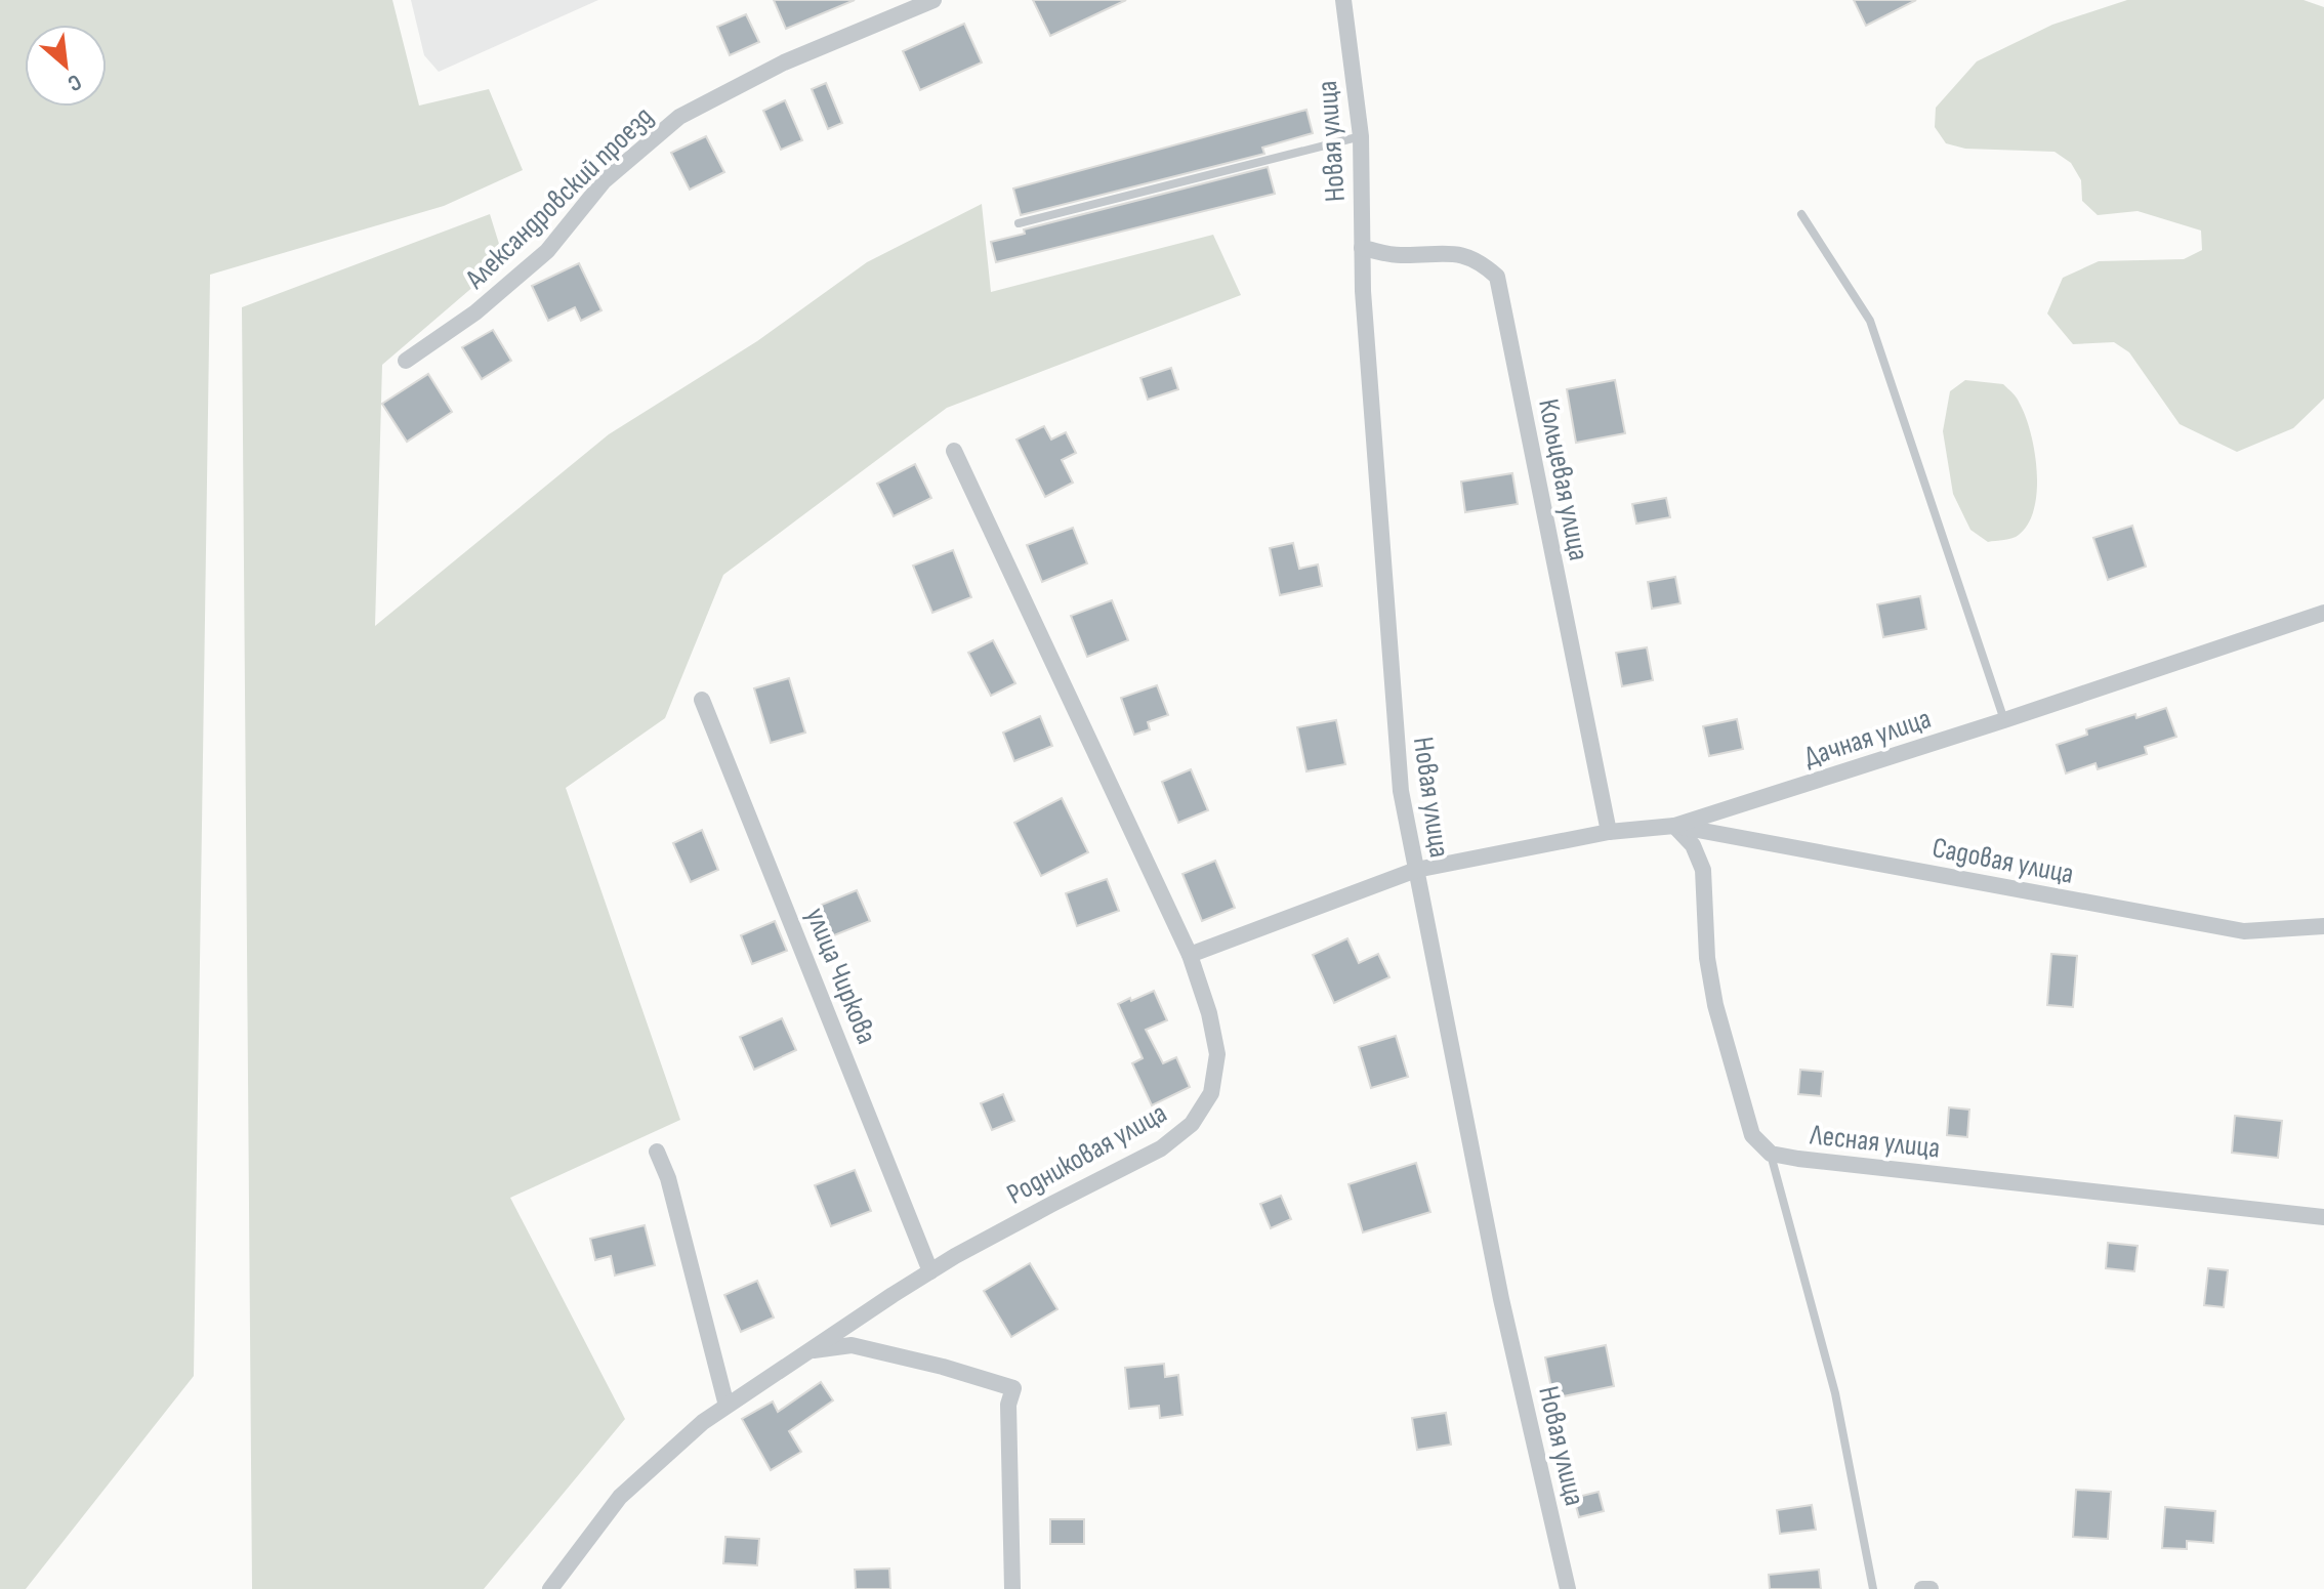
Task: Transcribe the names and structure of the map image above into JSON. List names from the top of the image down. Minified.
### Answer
{"streets":{"street":["Новая улица","Александровский проезд","Кольцевая улица","Дачная улица","Садовая улица","улица Чиркова","Лесная улица","Родниковая улица"]},"crossings":[["Новая улица","Кольцевая улица"],["Новая улица","Дачная улица"],["Кольцевая улица","Дачная улица"],["Дачная улица","Садовая улица"],["Дачная улица","Лесная улица"],["Дачная улица","Родниковая улица"],["Садовая улица","Лесная улица"],["улица Чиркова","Родниковая улица"]],"north":"bottom right"}
